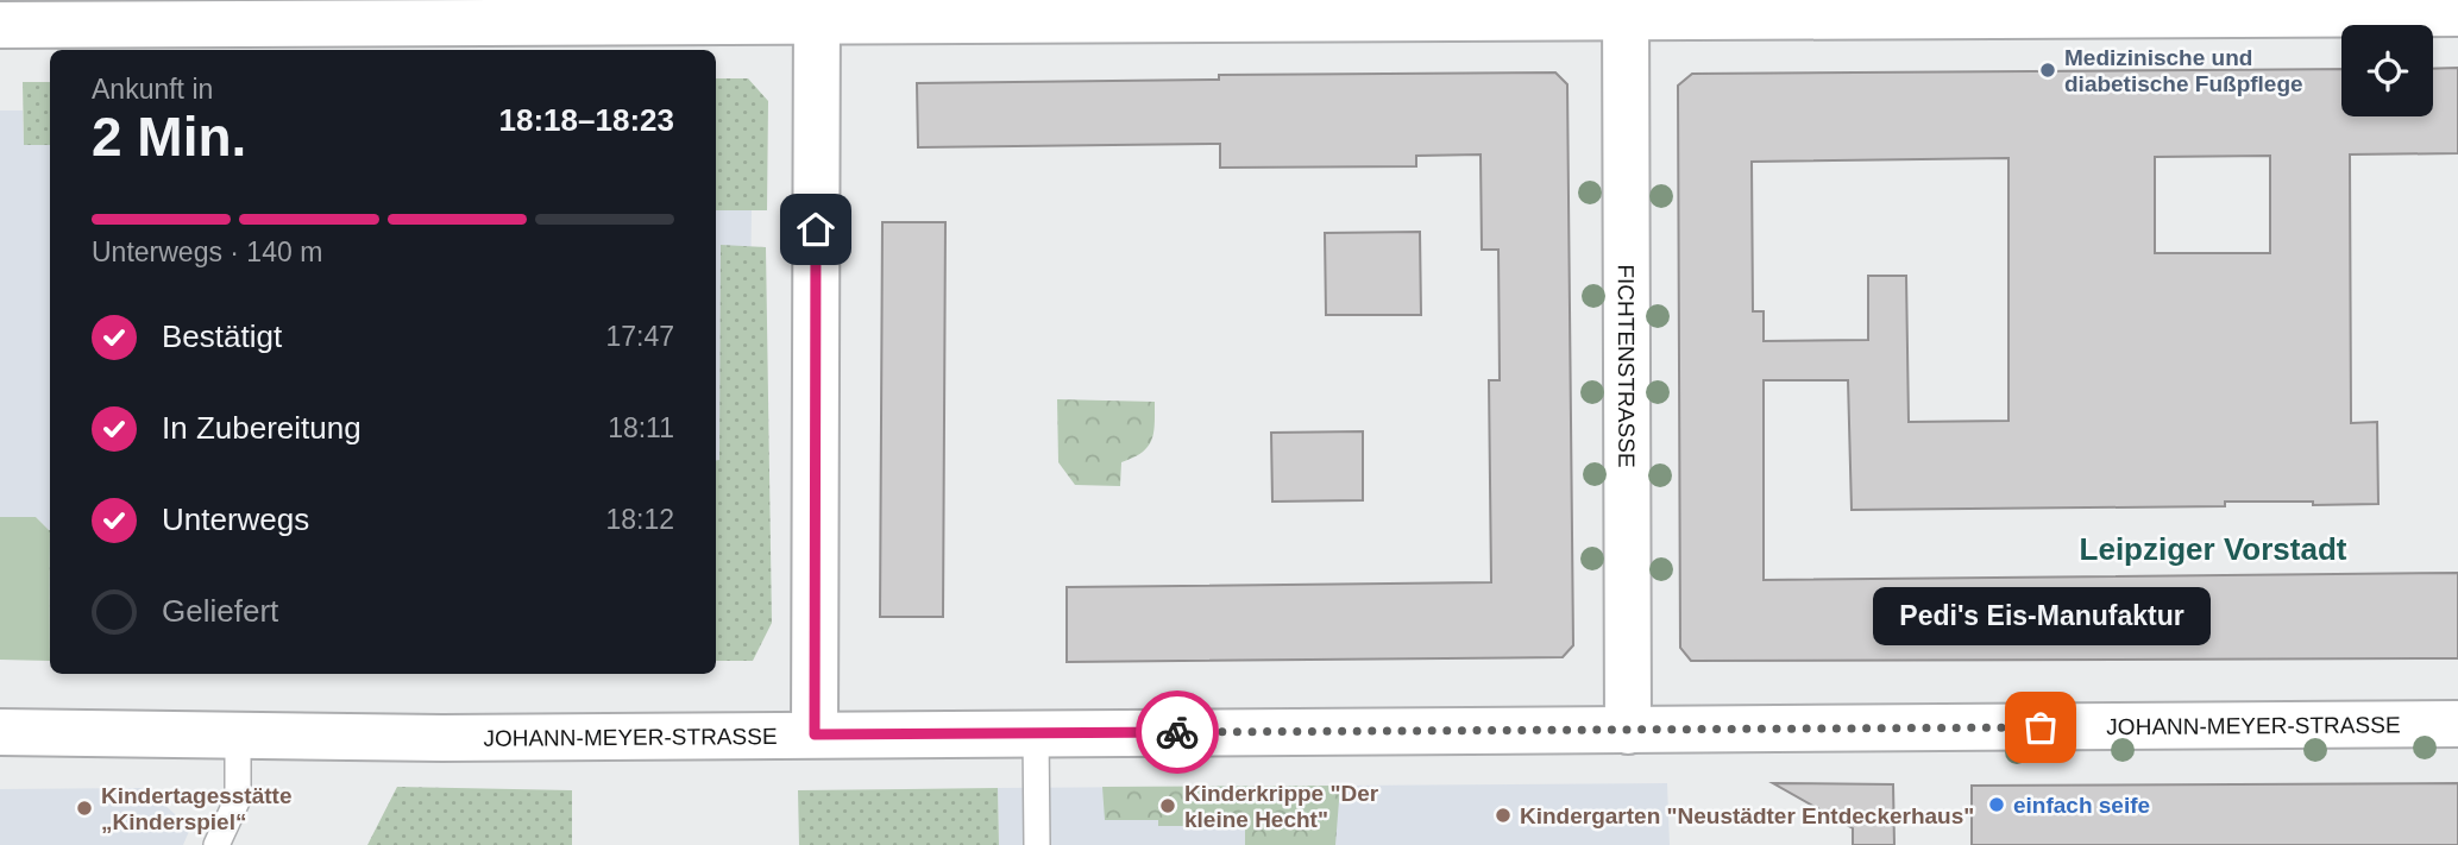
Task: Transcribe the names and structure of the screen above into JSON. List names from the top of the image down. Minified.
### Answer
{"streets":{"street":["FICHTENSTRASSE","JOHANN-MEYER-STRASSE"]},"crossings":[["FICHTENSTRASSE","JOHANN-MEYER-STRASSE"]],"districts":["Leipziger Vorstadt"],"places":["Medizinische und diabetische Fußpflege","Pedi's Eis-Manufaktur","einfach seife","Kinderkrippe \"Der kleine Hecht\"","Kindertagesstätte „Kinderspiel“","Kindergarten \"Neustädter Entdeckerhaus\""],"page":{"heading":["2 Min.","Ankunft in","18:18–18:23"],"bar":"Unterwegs · 140 m","list":[["Bestätigt","17:47"],["In Zubereitung","18:11"],["Unterwegs","18:12"],"Geliefert"],"bubble":"Pedi's Eis-Manufaktur"}}
